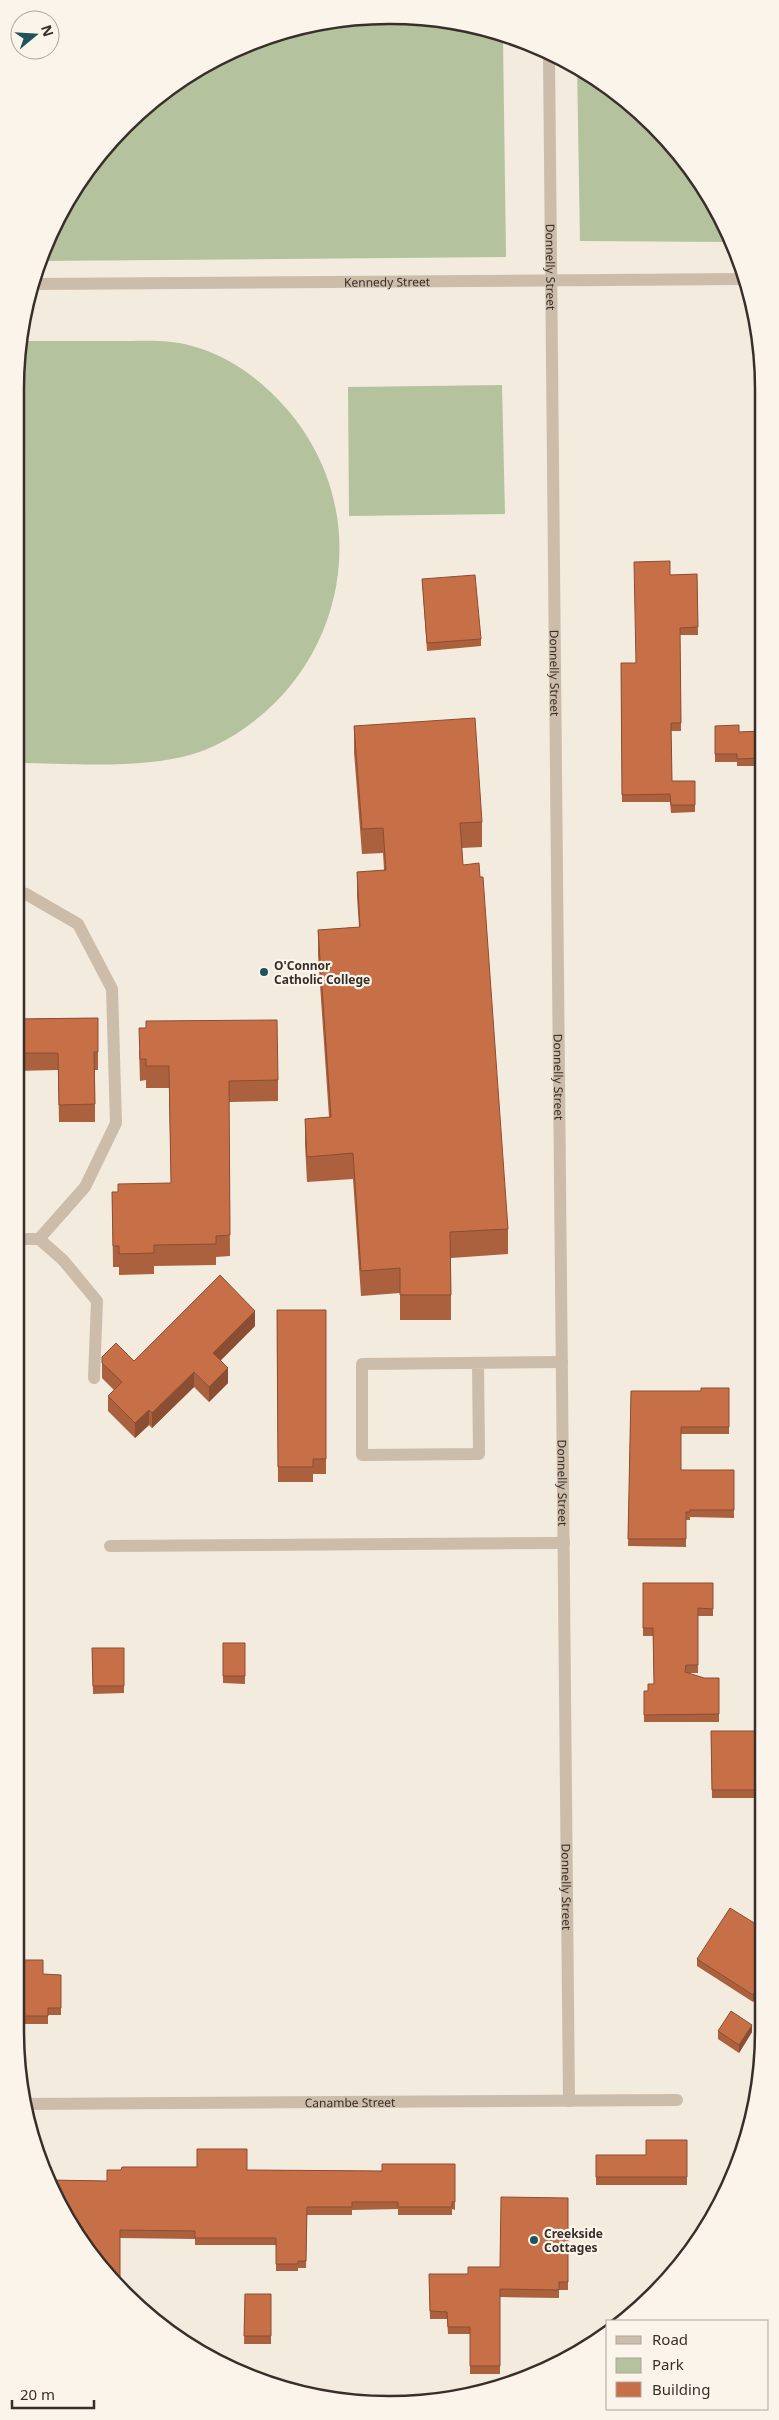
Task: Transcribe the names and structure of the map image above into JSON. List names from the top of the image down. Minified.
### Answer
{"streets":{"street":["Donnelly Street","Kennedy Street","Canambe Street"]},"crossings":[["Donnelly Street","Kennedy Street"],["Donnelly Street","Canambe Street"]],"places":["O'Connor Catholic College","Creekside Cottages"],"legend":["Road","Park","Building"],"scale_bar":"20 m","north":"right"}
